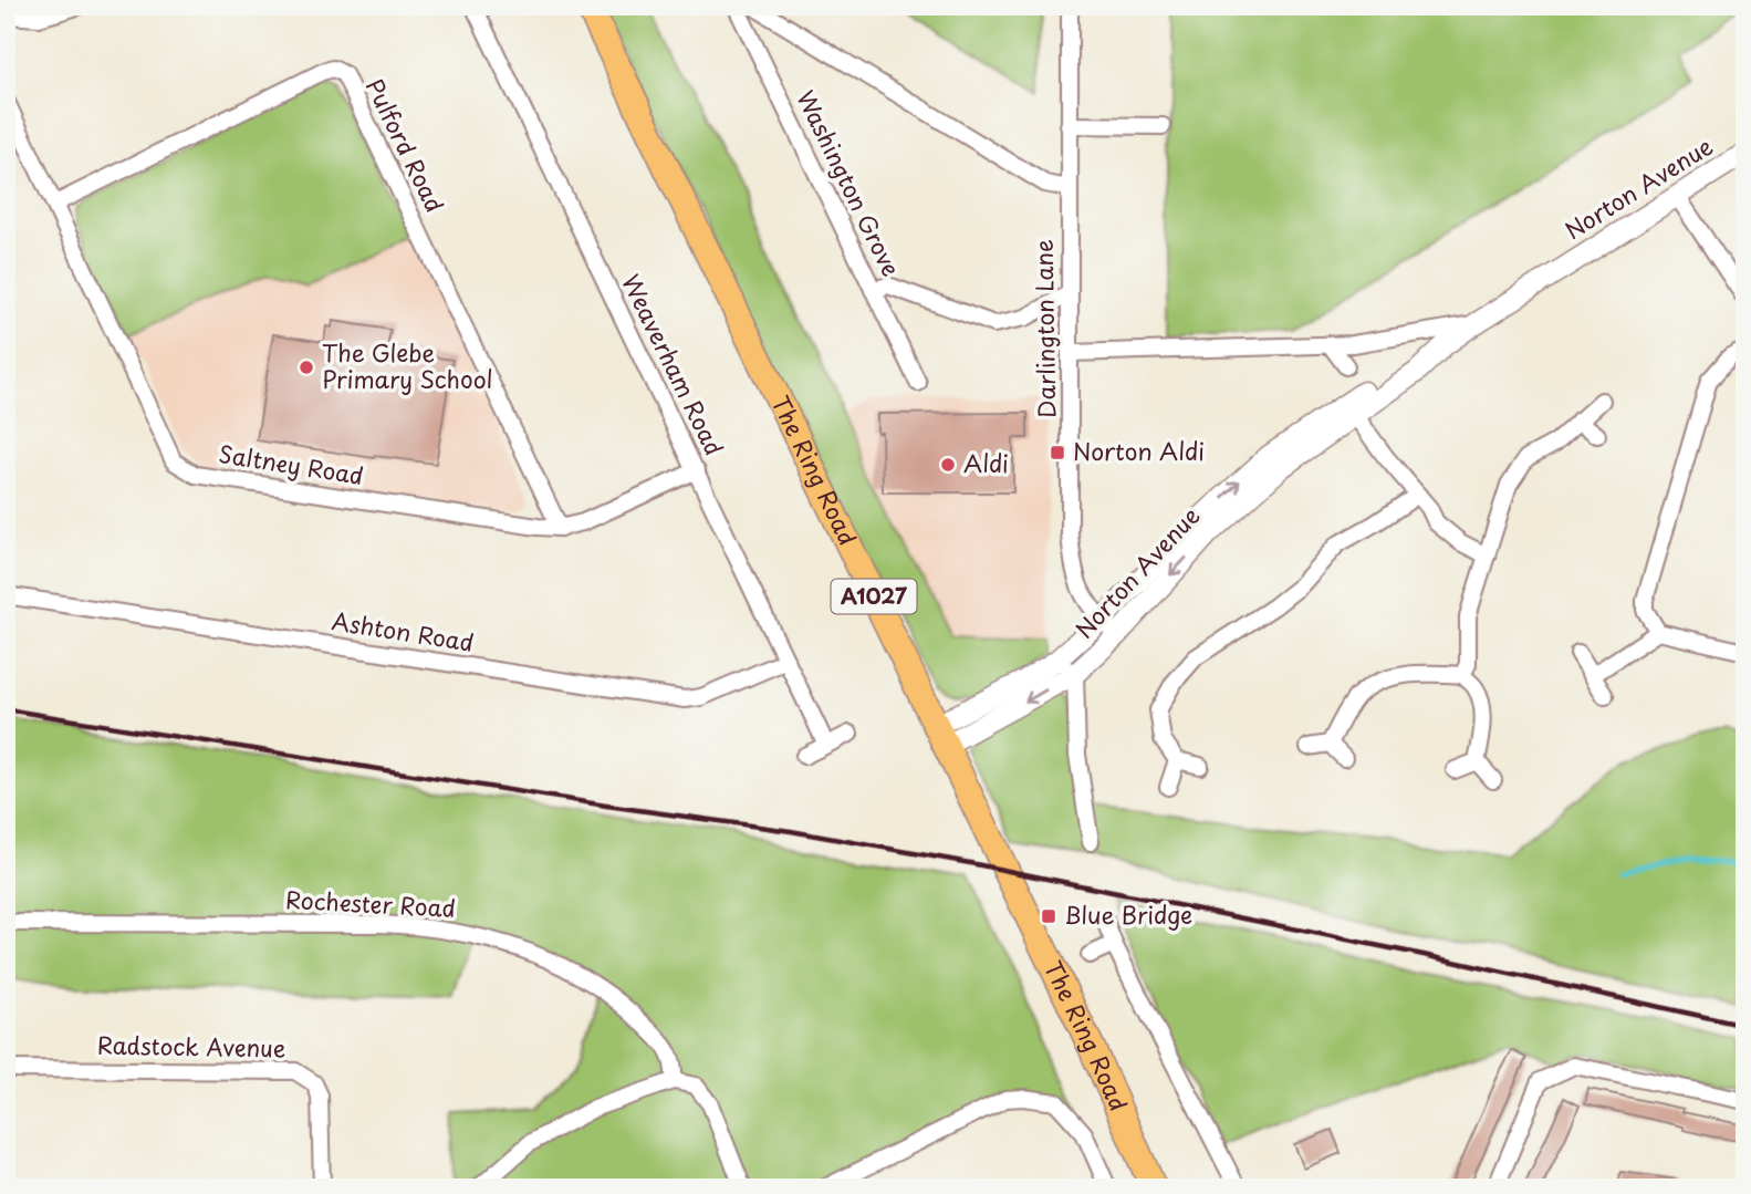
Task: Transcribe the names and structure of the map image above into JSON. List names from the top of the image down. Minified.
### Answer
{"streets":{"main road":["The Ring Road","A1027"],"street":["Pulford Road","Washington Grove","Norton Avenue","Darlington Lane","Weaverham Road","Saltney Road","Ashton Road","Rochester Road","Radstock Avenue"]},"crossings":[["Pulford Road","Saltney Road"],["Norton Avenue","Darlington Lane"],["Norton Avenue","The Ring Road"],["Weaverham Road","Saltney Road"],["Weaverham Road","Ashton Road"]],"places":{"other":["The Glebe Primary School","Aldi"],"transit":["Norton Aldi","Blue Bridge"]}}
